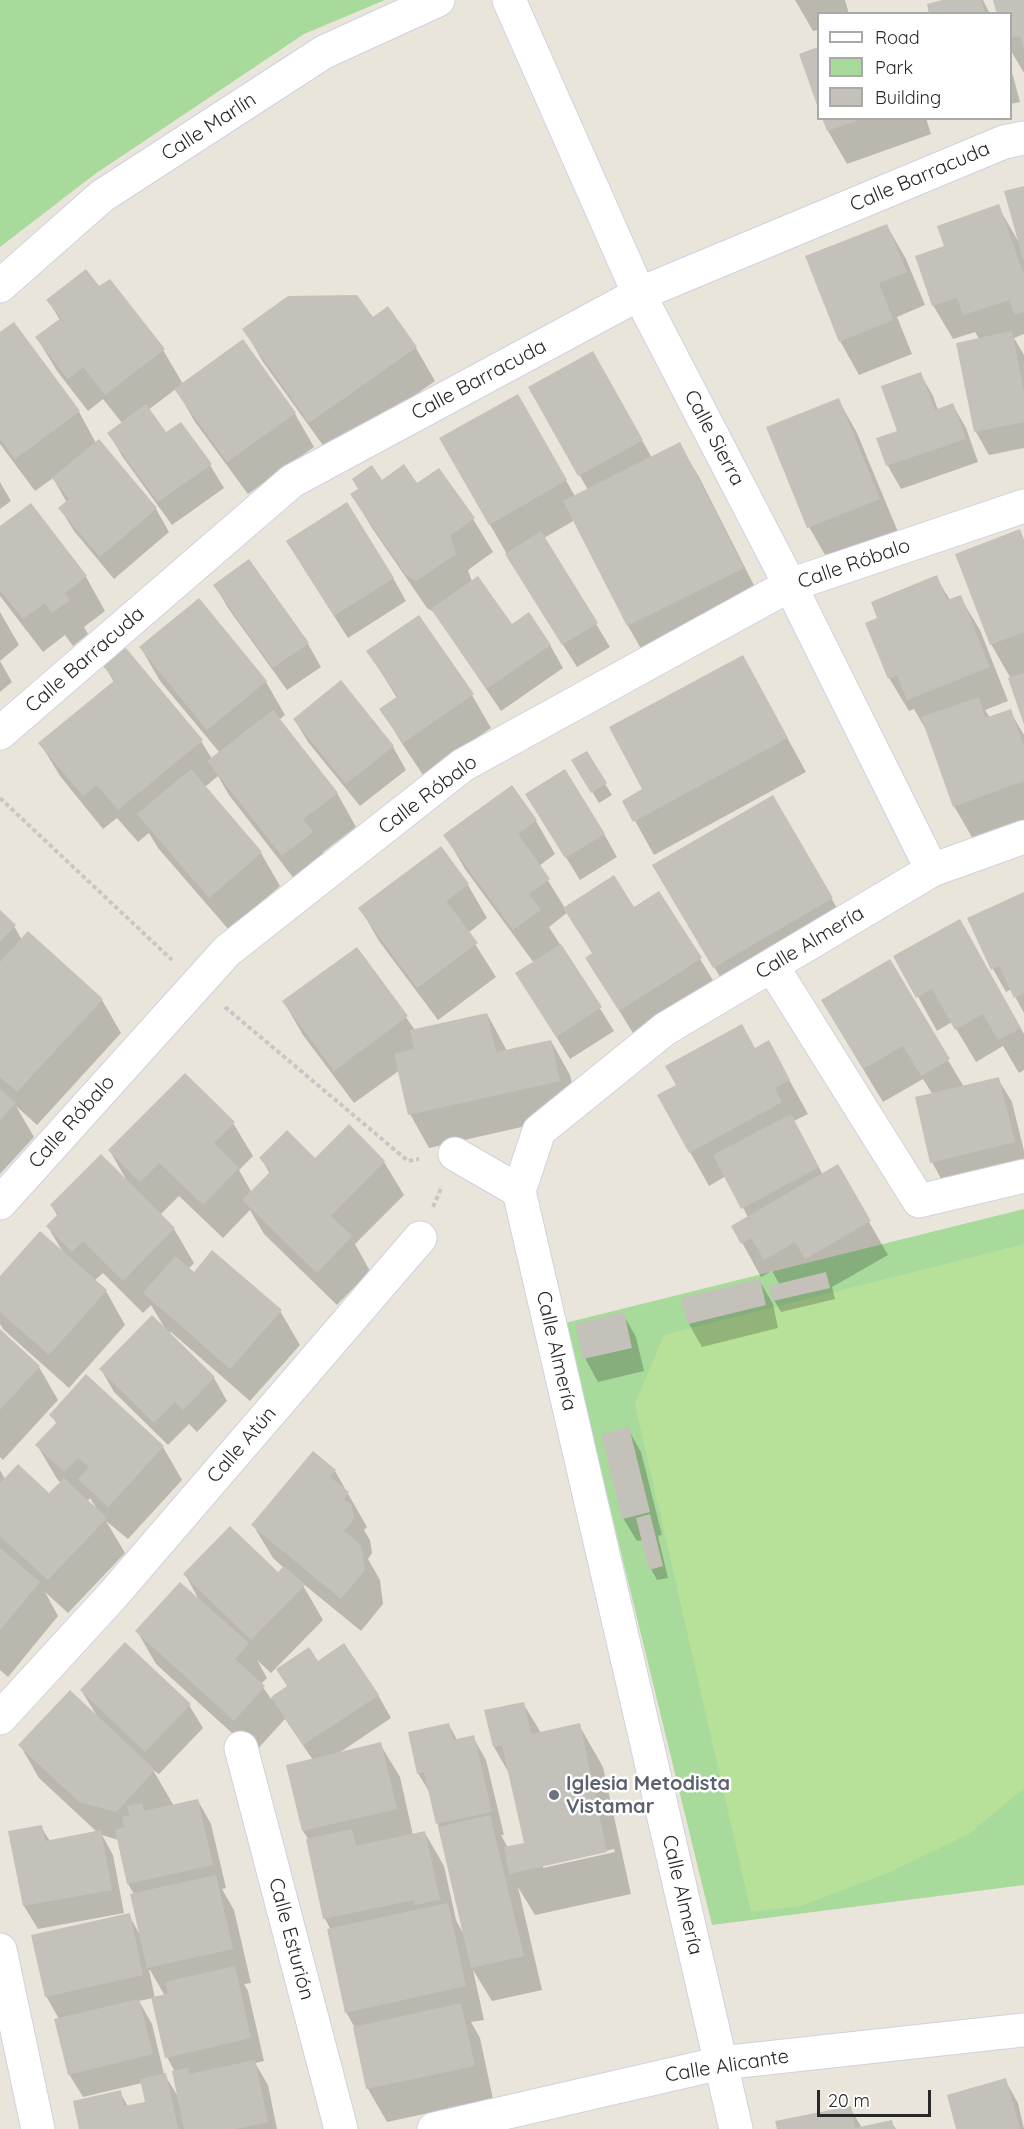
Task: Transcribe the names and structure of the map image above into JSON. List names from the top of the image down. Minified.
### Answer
{"streets":{"street":["Calle Marlín","Calle Barracuda","Calle Sierra","Calle Róbalo","Calle Almería","Calle Atún","Calle Esturión","Calle Alicante"]},"crossings":[["Calle Barracuda","Calle Sierra"],["Calle Sierra","Calle Róbalo"],["Calle Sierra","Calle Almería"],["Calle Almería","Calle Alicante"]],"places":["Iglesia Metodista Vistamar"],"legend":["Road","Park","Building"],"scale_bar":"20 m"}
